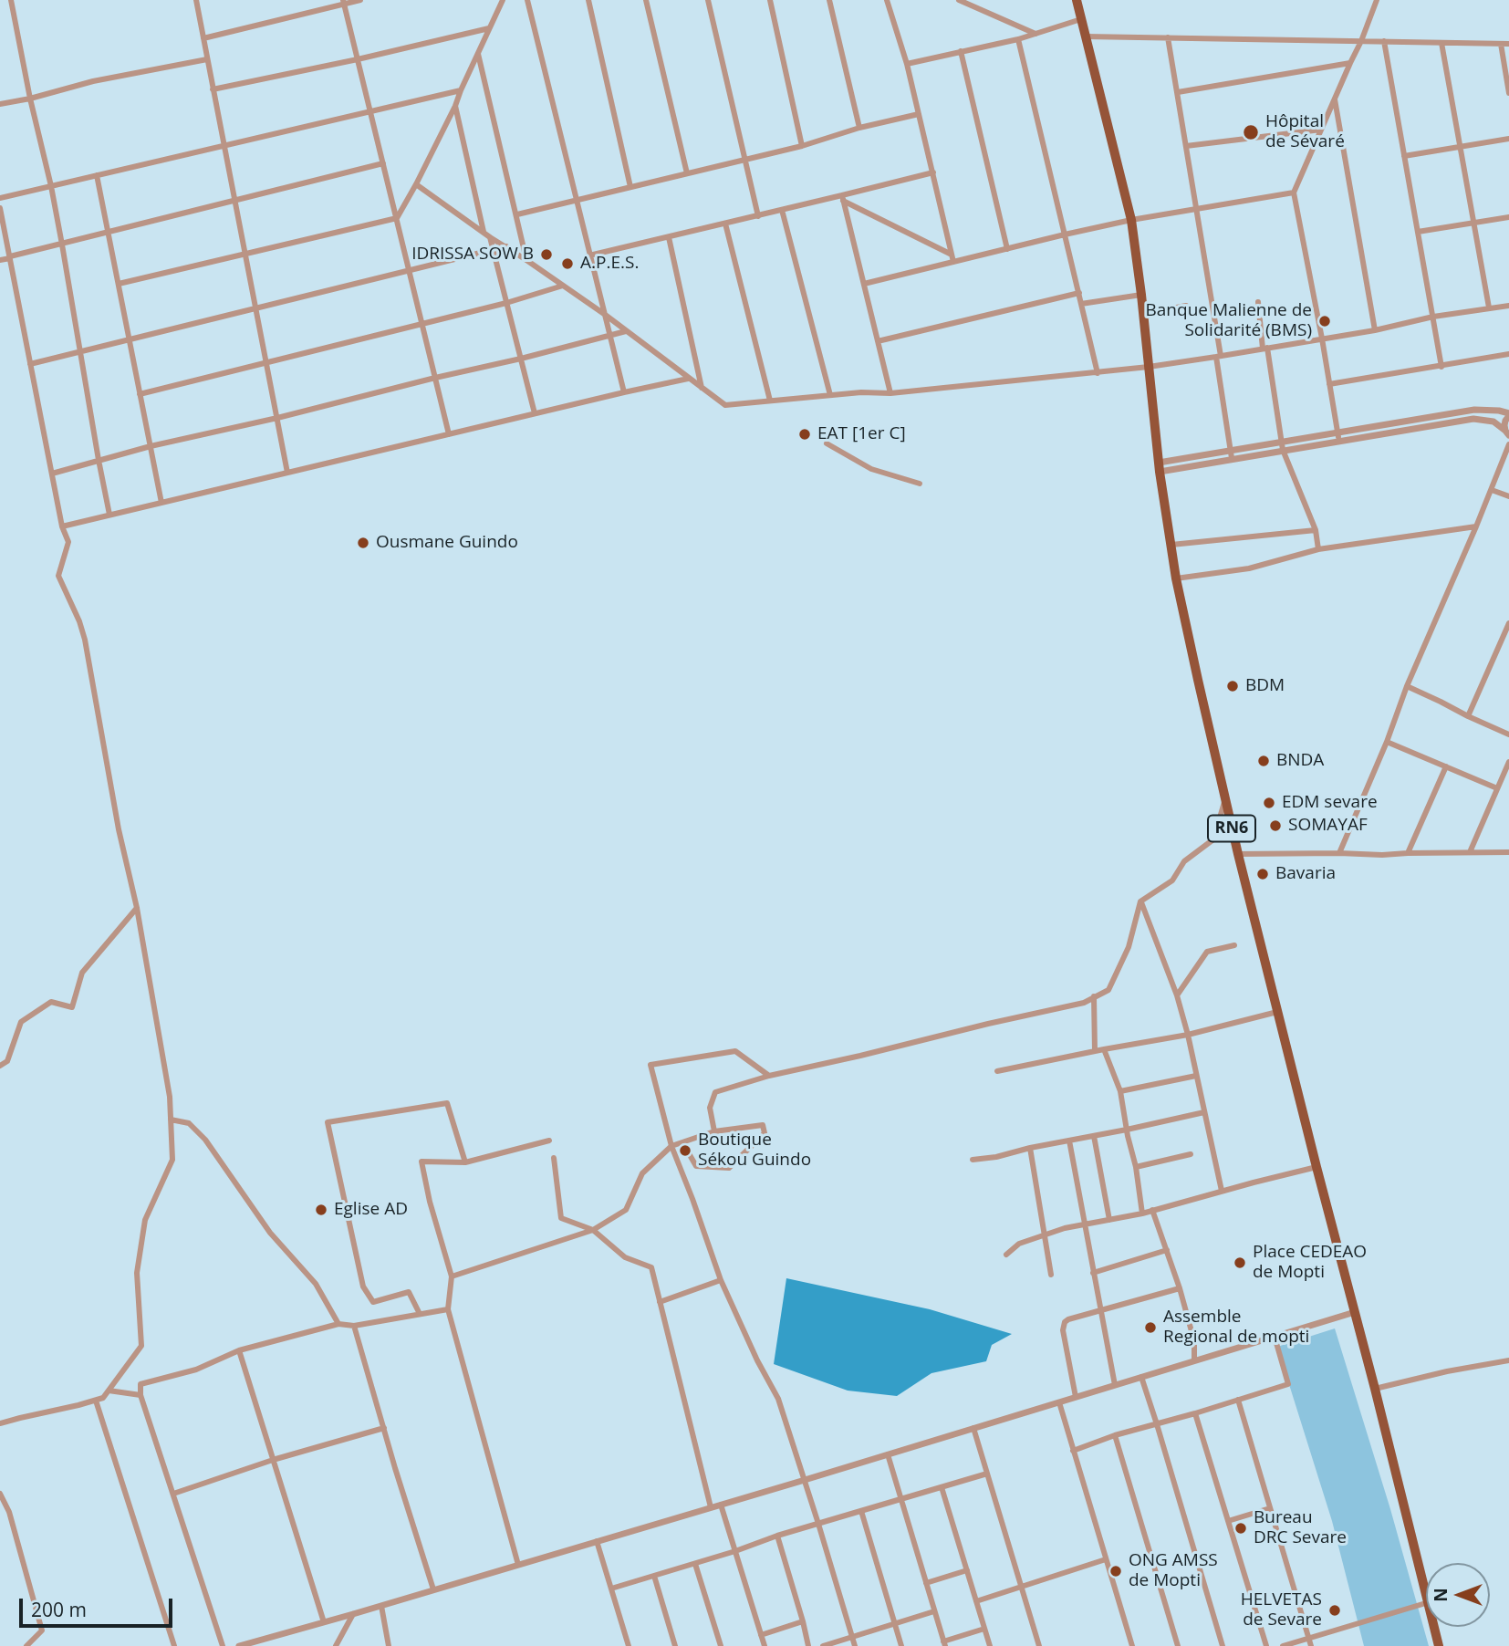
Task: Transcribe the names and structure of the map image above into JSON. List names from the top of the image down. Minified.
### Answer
{"streets":{"main road":["RN6"]},"places":["Hôpital de Sévaré","IDRISSA SOW B","A.P.E.S.","Banque Malienne de Solidarité (BMS)","EAT [1er C]","Ousmane Guindo","BDM","BNDA","EDM sevare","SOMAYAF","Bavaria","Boutique Sékou Guindo","Eglise AD","Place CEDEAO de Mopti","Assemble Regional de mopti","Bureau DRC Sevare","ONG AMSS de Mopti","HELVETAS de Sevare"],"scale_bar":"200 m","north":"left"}
